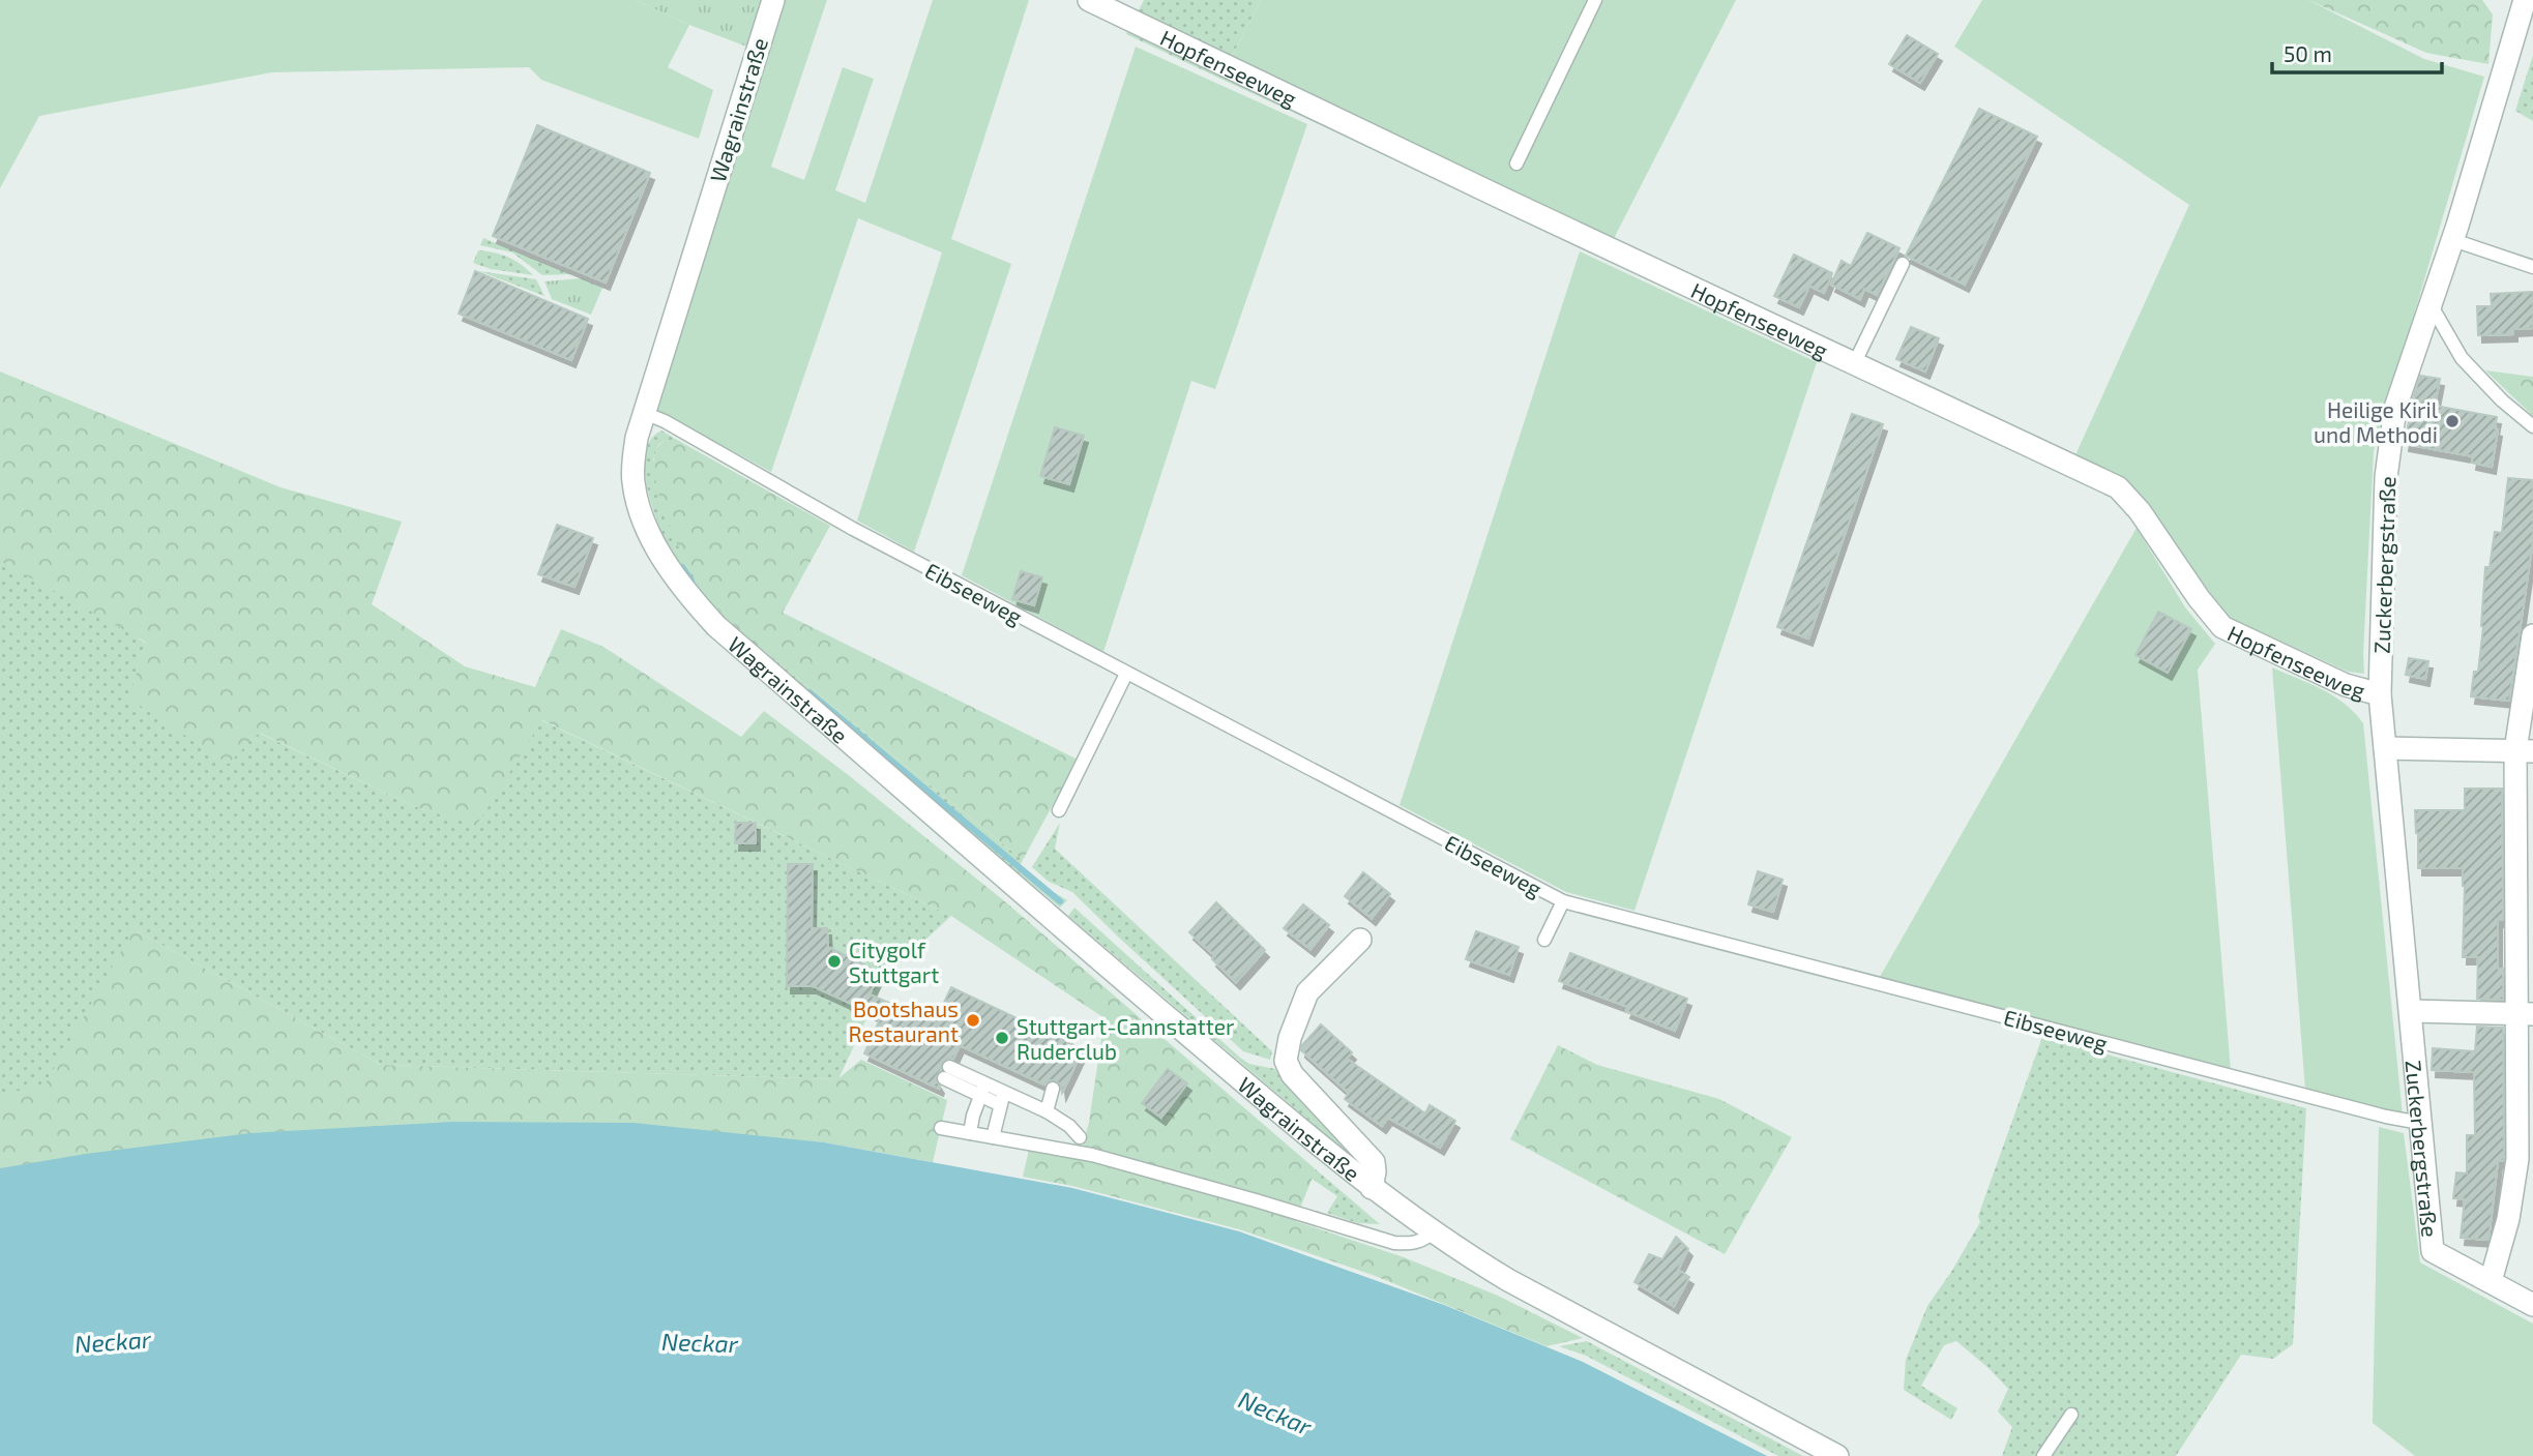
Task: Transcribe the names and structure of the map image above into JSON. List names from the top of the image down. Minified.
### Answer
{"streets":{"street":["Hopfenseeweg","Wagrainstraße","Zuckerbergstraße"],"lane":["Eibseeweg"]},"crossings":[["Hopfenseeweg","Zuckerbergstraße"],["Wagrainstraße","Eibseeweg"],["Zuckerbergstraße","Eibseeweg"]],"water":["Neckar"],"places":["Heilige Kiril und Methodi","Citygolf Stuttgart","Bootshaus Restaurant","Stuttgart-Cannstatter Ruderclub"],"scale_bar":"50 m"}
